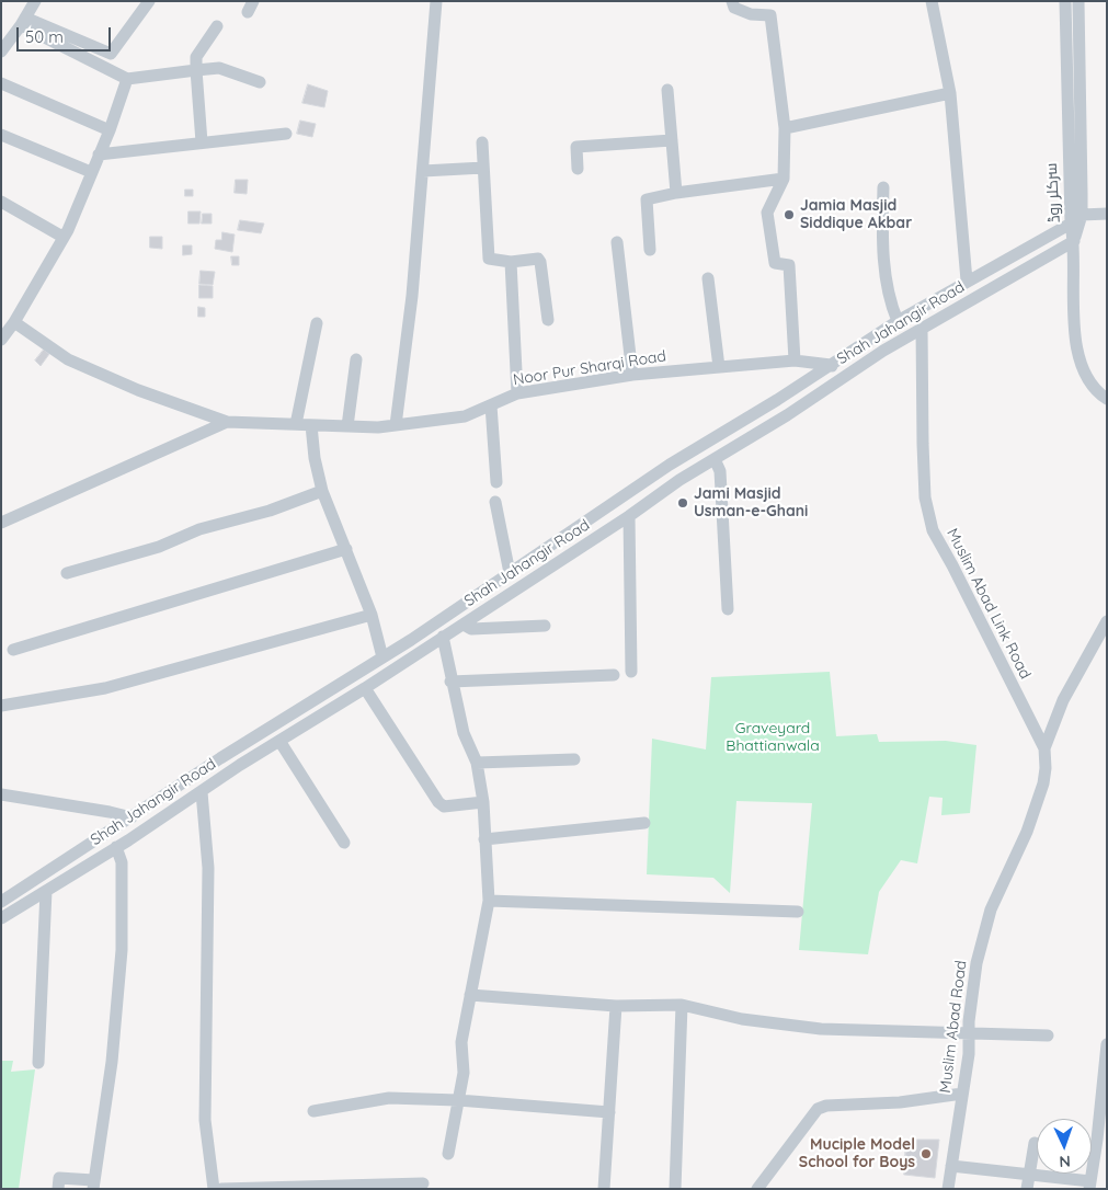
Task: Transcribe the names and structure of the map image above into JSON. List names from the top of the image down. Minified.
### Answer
{"streets":{"street":["سرکلر روڈ","Shah Jahangir Road","Noor Pur Sharqi Road","Muslim Abad Link Road","Muslim Abad Road"]},"crossings":[["سرکلر روڈ","Shah Jahangir Road"],["Shah Jahangir Road","Noor Pur Sharqi Road"],["Shah Jahangir Road","Muslim Abad Link Road"],["Muslim Abad Link Road","Muslim Abad Road"]],"parks":["Graveyard Bhattianwala"],"places":["Jamia Masjid Siddique Akbar","Jami Masjid Usman-e-Ghani","Muciple Model School for Boys"],"scale_bar":"50 m","north":"bottom"}
